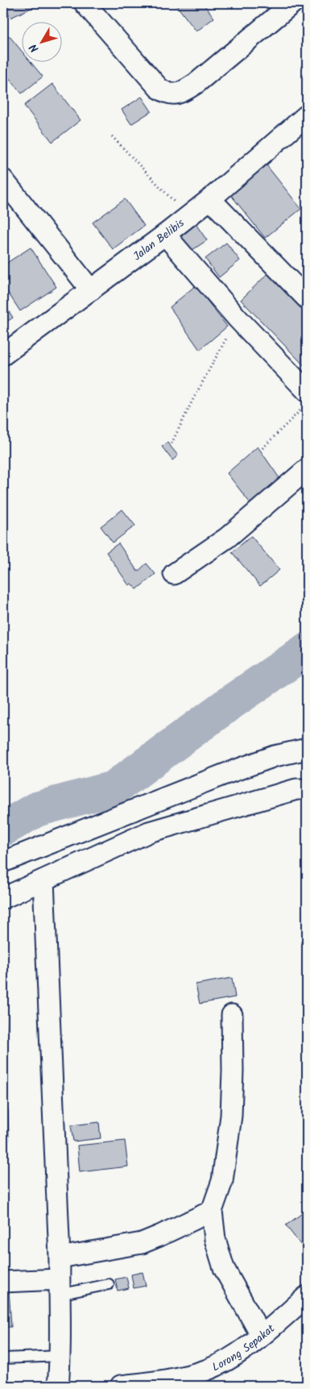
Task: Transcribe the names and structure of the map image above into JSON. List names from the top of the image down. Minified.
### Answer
{"streets":{"street":["Jalan Belibis","Lorong Sepakat"]},"north":"bottom left"}
